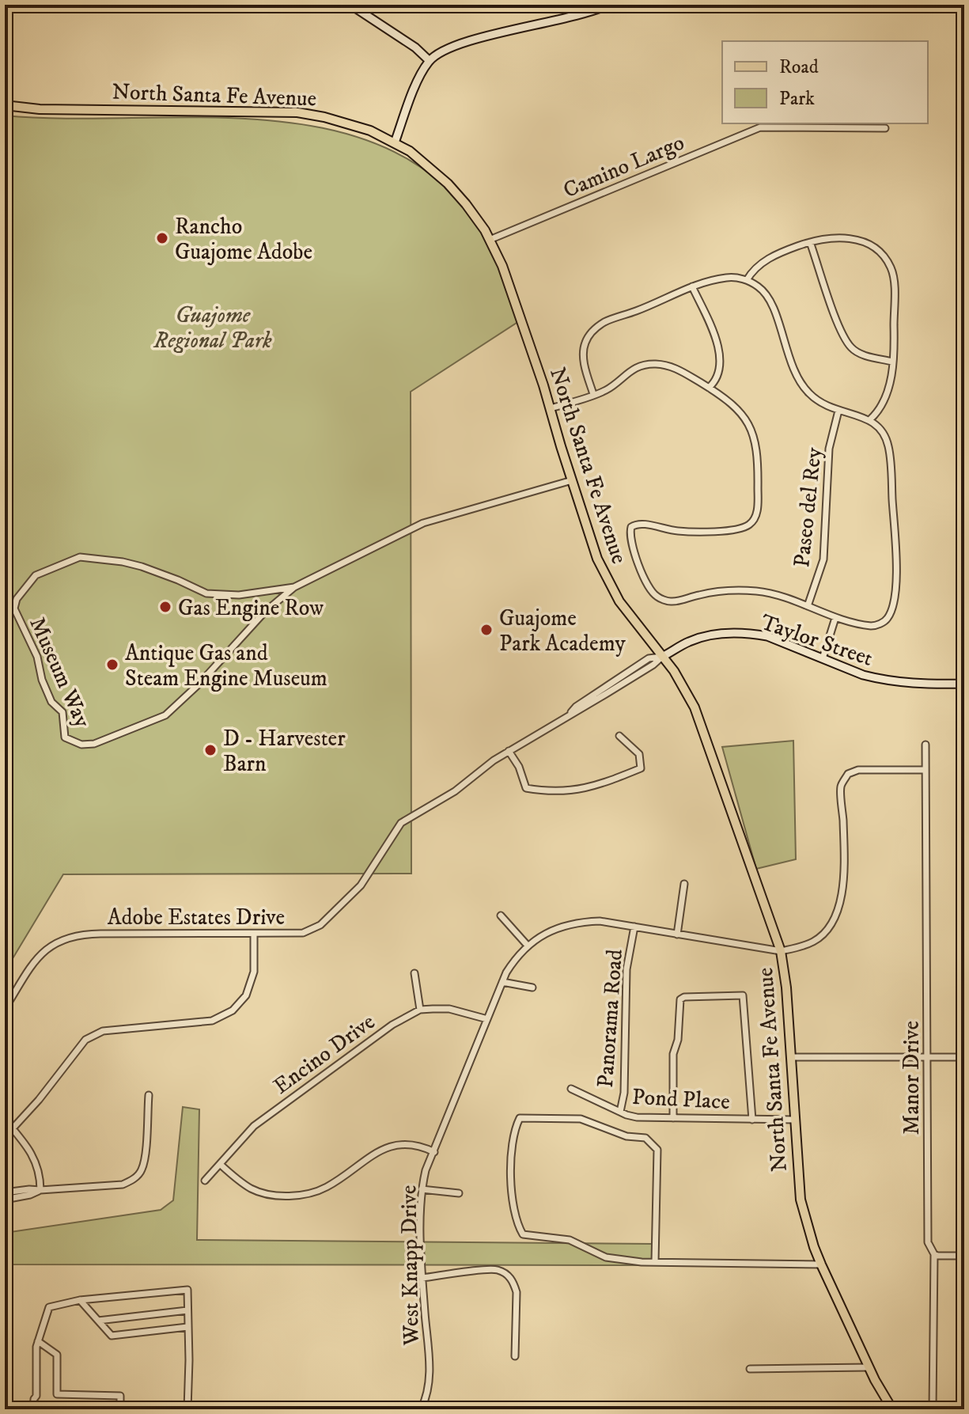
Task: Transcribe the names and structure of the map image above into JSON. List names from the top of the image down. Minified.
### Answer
{"streets":{"main road":["North Santa Fe Avenue"],"street":["Camino Largo","Paseo del Rey","Taylor Street","Museum Way","Adobe Estates Drive","Panorama Road","Encino Drive","Manor Drive","Pond Place","West Knapp Drive"]},"crossings":[["North Santa Fe Avenue","Camino Largo"],["North Santa Fe Avenue","Taylor Street"],["North Santa Fe Avenue","Museum Way"],["North Santa Fe Avenue","Adobe Estates Drive"],["North Santa Fe Avenue","Pond Place"],["North Santa Fe Avenue","West Knapp Drive"],["Taylor Street","Adobe Estates Drive"],["Panorama Road","Pond Place"],["Panorama Road","West Knapp Drive"],["Encino Drive","West Knapp Drive"]],"parks":["Guajome Regional Park"],"places":["Rancho Guajome Adobe","Gas Engine Row","Guajome Park Academy","Antique Gas and Steam Engine Museum","D - Harvester Barn"],"legend":["Road","Park"]}
